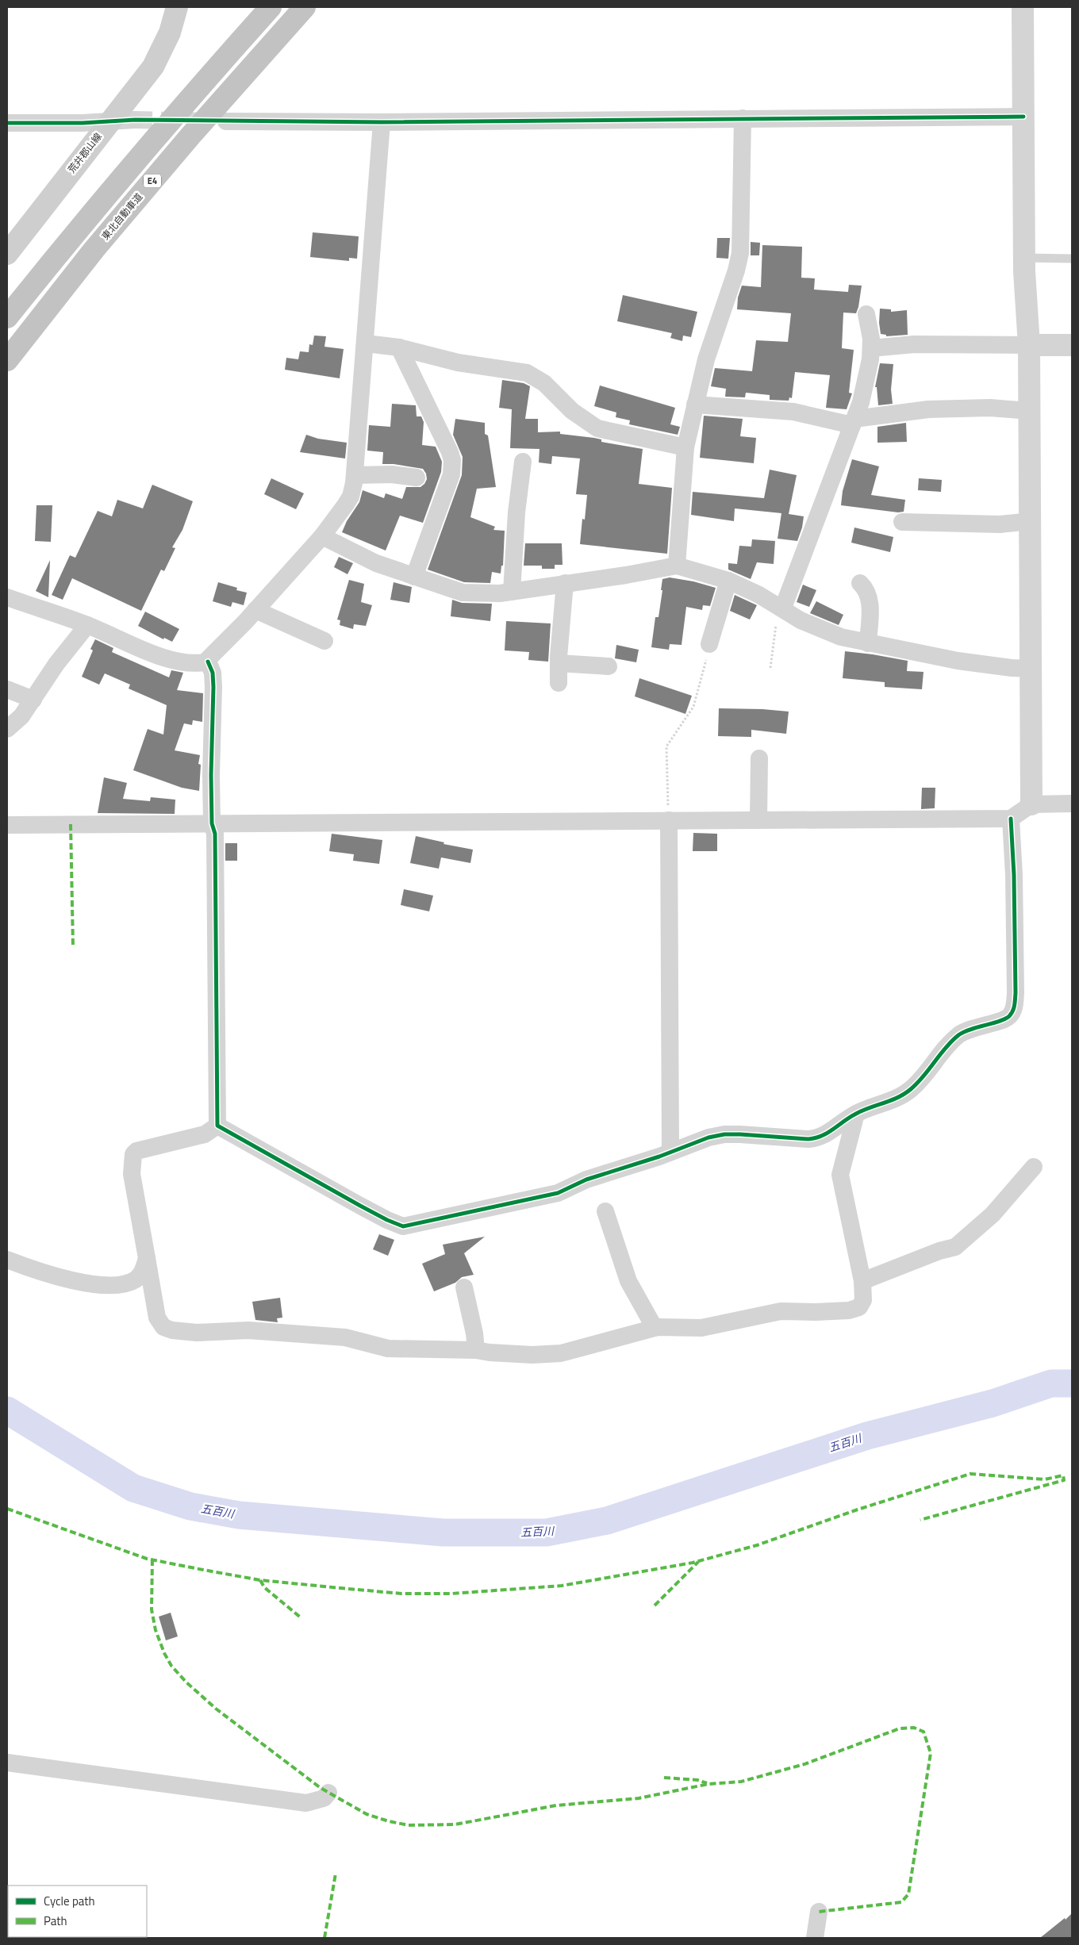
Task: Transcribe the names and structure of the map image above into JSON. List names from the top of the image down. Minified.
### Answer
{"streets":{"highway":["E4","東北自動車道"],"main road":["荒井郡山線"]},"water":["五百川"],"legend":["Cycle path","Path"]}
